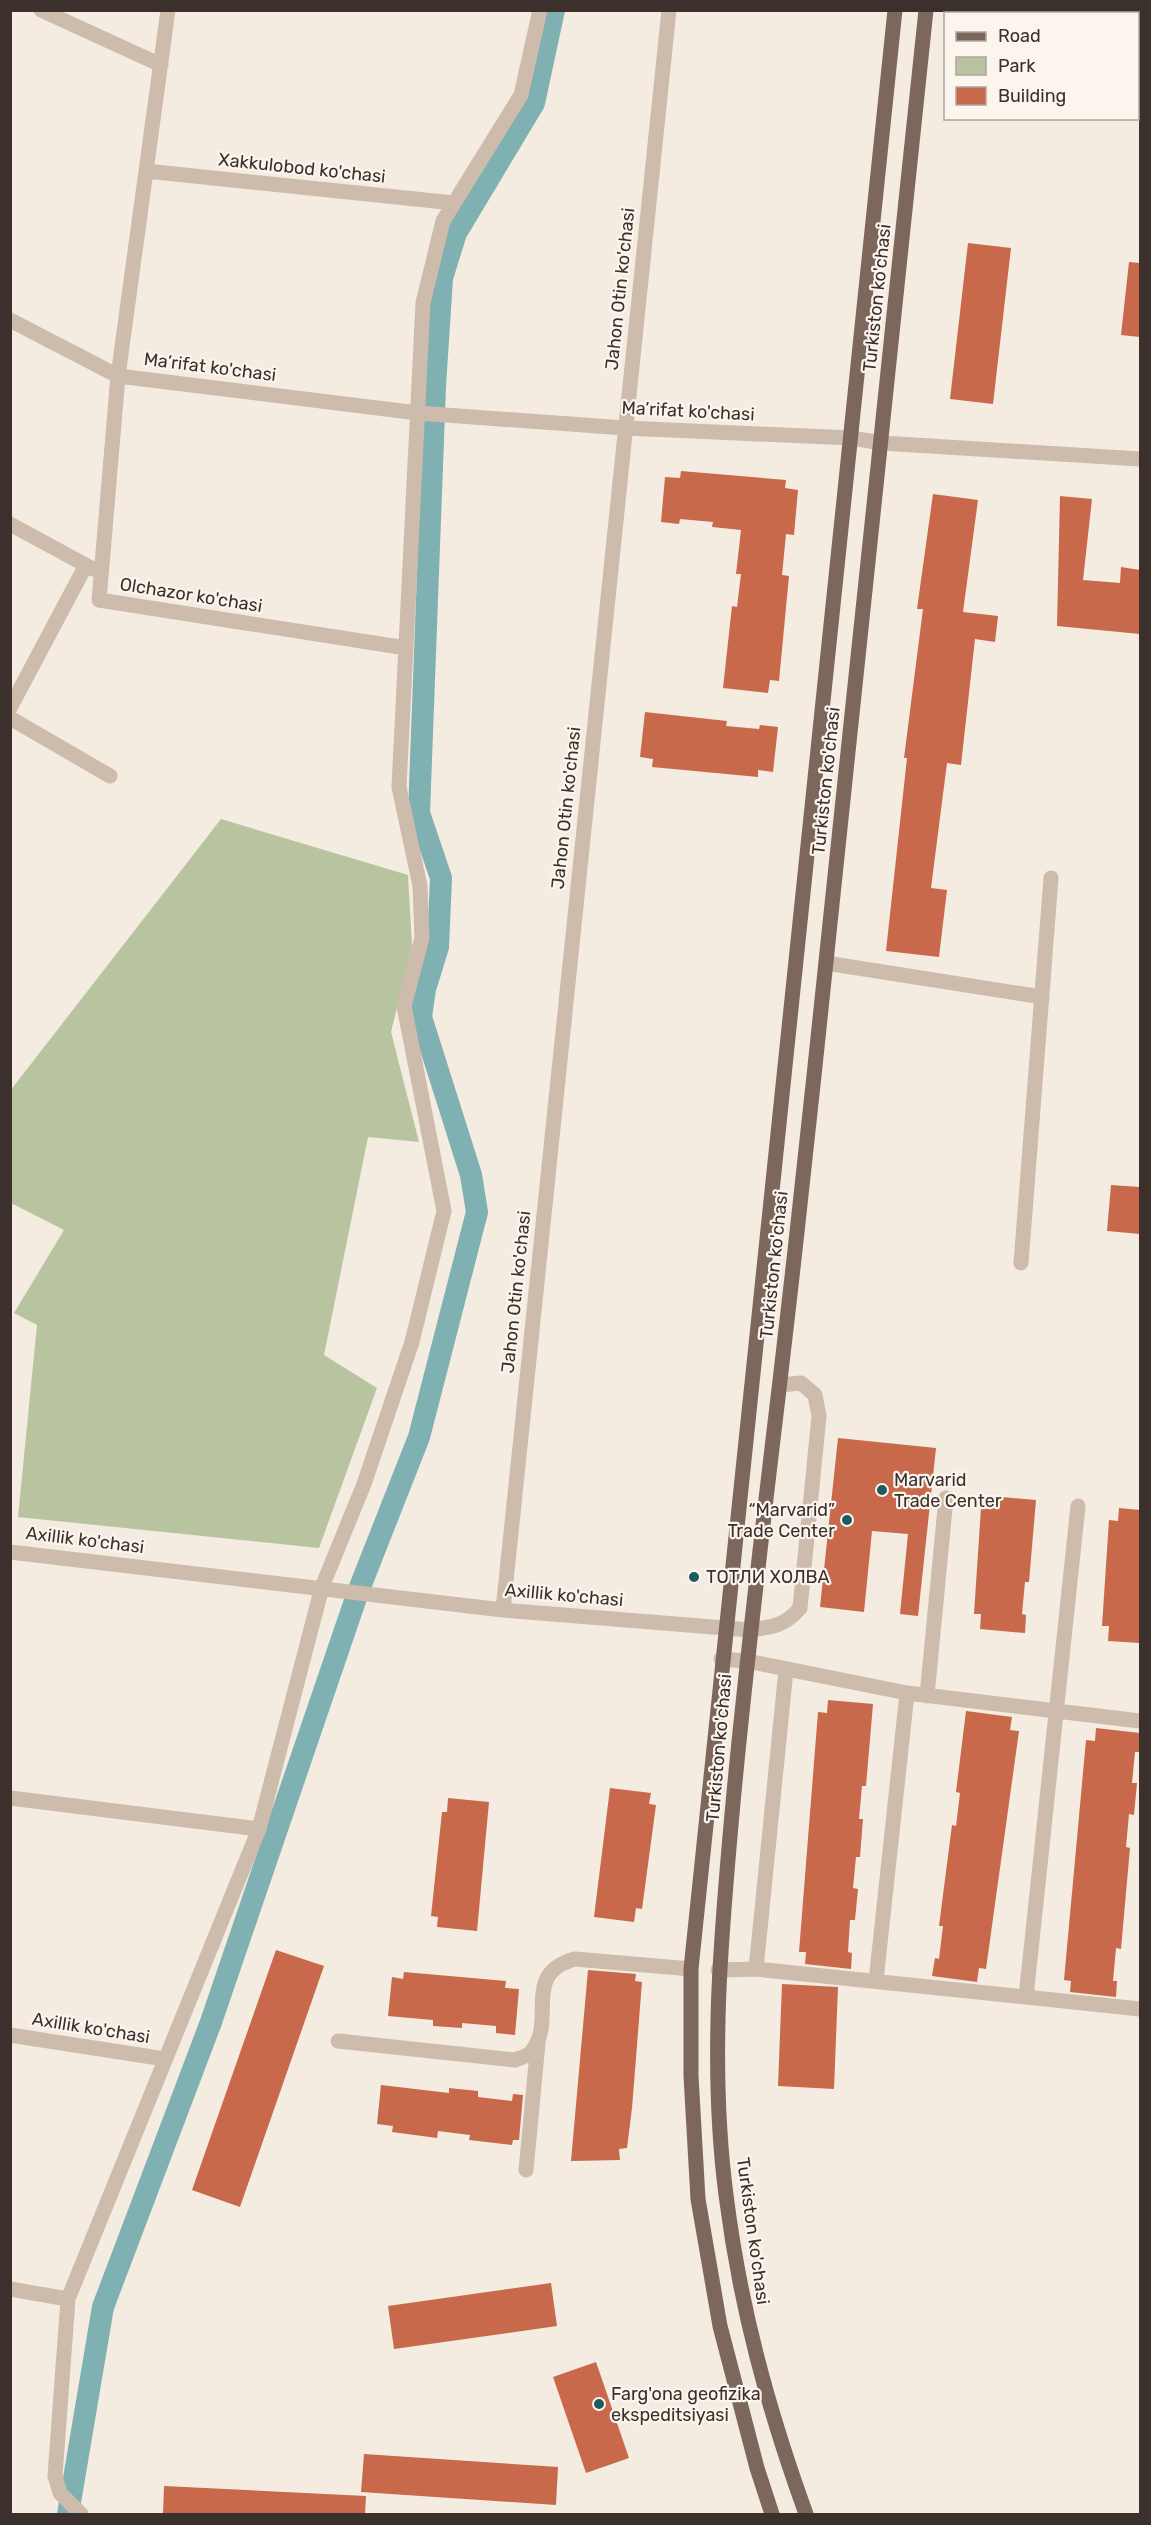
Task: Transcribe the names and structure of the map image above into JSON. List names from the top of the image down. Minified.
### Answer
{"streets":{"main road":["Turkiston ko'chasi"],"street":["Xakkulobod ko'chasi","Jahon Otin ko'chasi","Ma’rifat ko'chasi","Olchazor ko'chasi","Axillik ko'chasi"]},"crossings":[["Jahon Otin ko'chasi","Ma’rifat ko'chasi"],["Jahon Otin ko'chasi","Axillik ko'chasi"],["Turkiston ko'chasi","Ma’rifat ko'chasi"],["Turkiston ko'chasi","Axillik ko'chasi"]],"places":["Marvarid Trade Center","“Marvarid” Trade Center","ТОТЛИ ХОЛВА","Farg'ona geofizika ekspeditsiyasi"],"legend":["Road","Park","Building"]}
